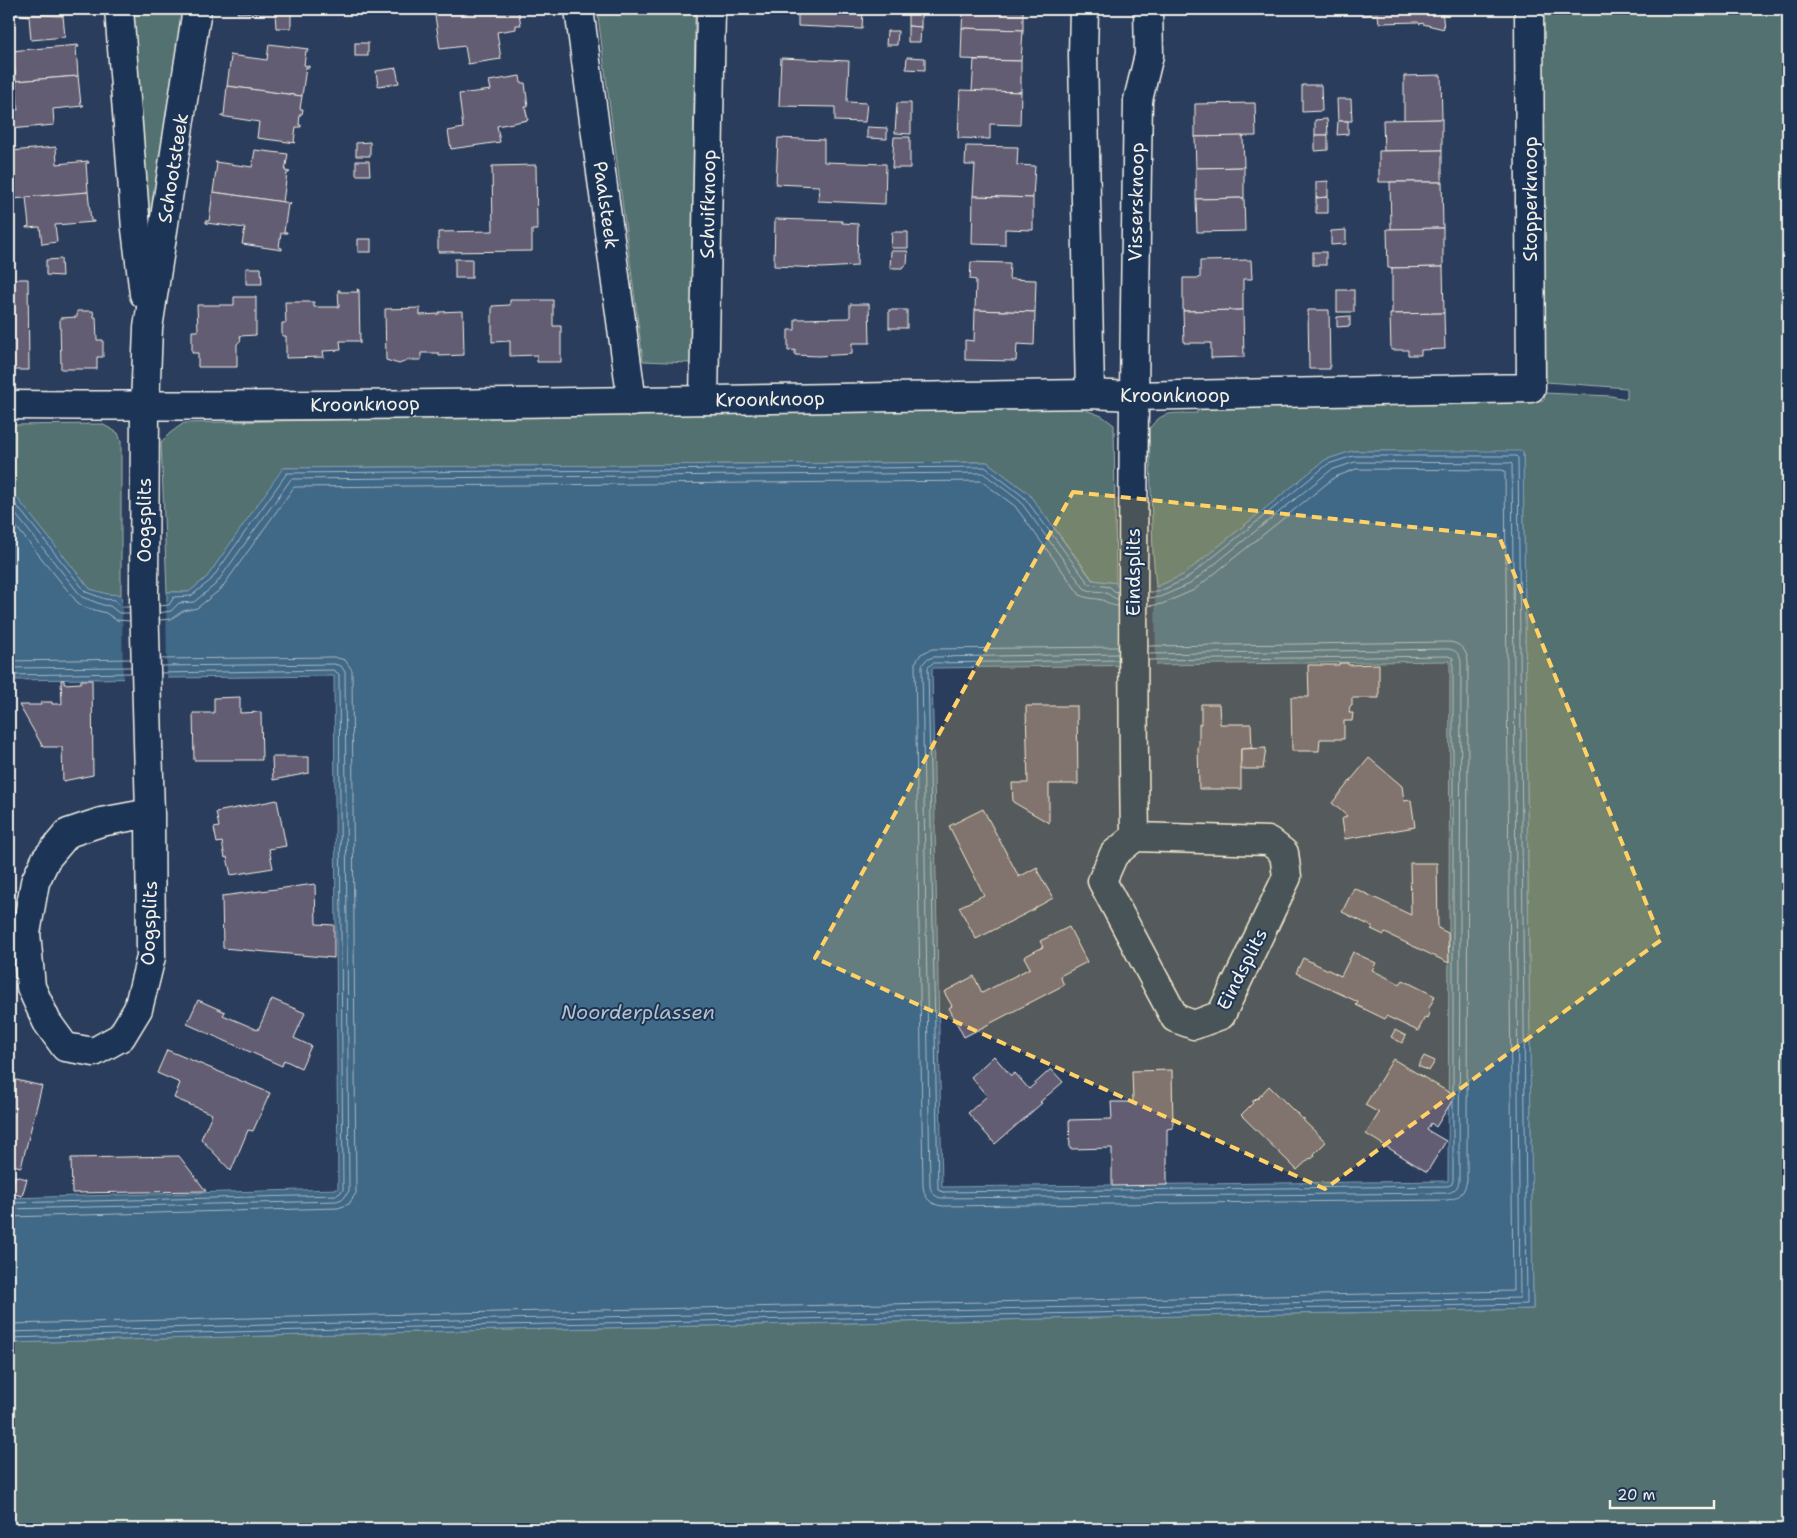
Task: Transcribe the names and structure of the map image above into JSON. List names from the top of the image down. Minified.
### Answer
{"streets":{"street":["Schootsteek","Stopperknoop","Vissersknoop","Schuifknoop","Paalsteek","Kroonknoop","Oogsplits","Eindsplits"]},"crossings":[["Schootsteek","Kroonknoop"],["Schootsteek","Oogsplits"],["Stopperknoop","Kroonknoop"],["Vissersknoop","Kroonknoop"],["Vissersknoop","Eindsplits"],["Schuifknoop","Kroonknoop"],["Paalsteek","Kroonknoop"],["Kroonknoop","Oogsplits"],["Kroonknoop","Eindsplits"]],"water":["Noorderplassen"],"scale_bar":"20 m"}
